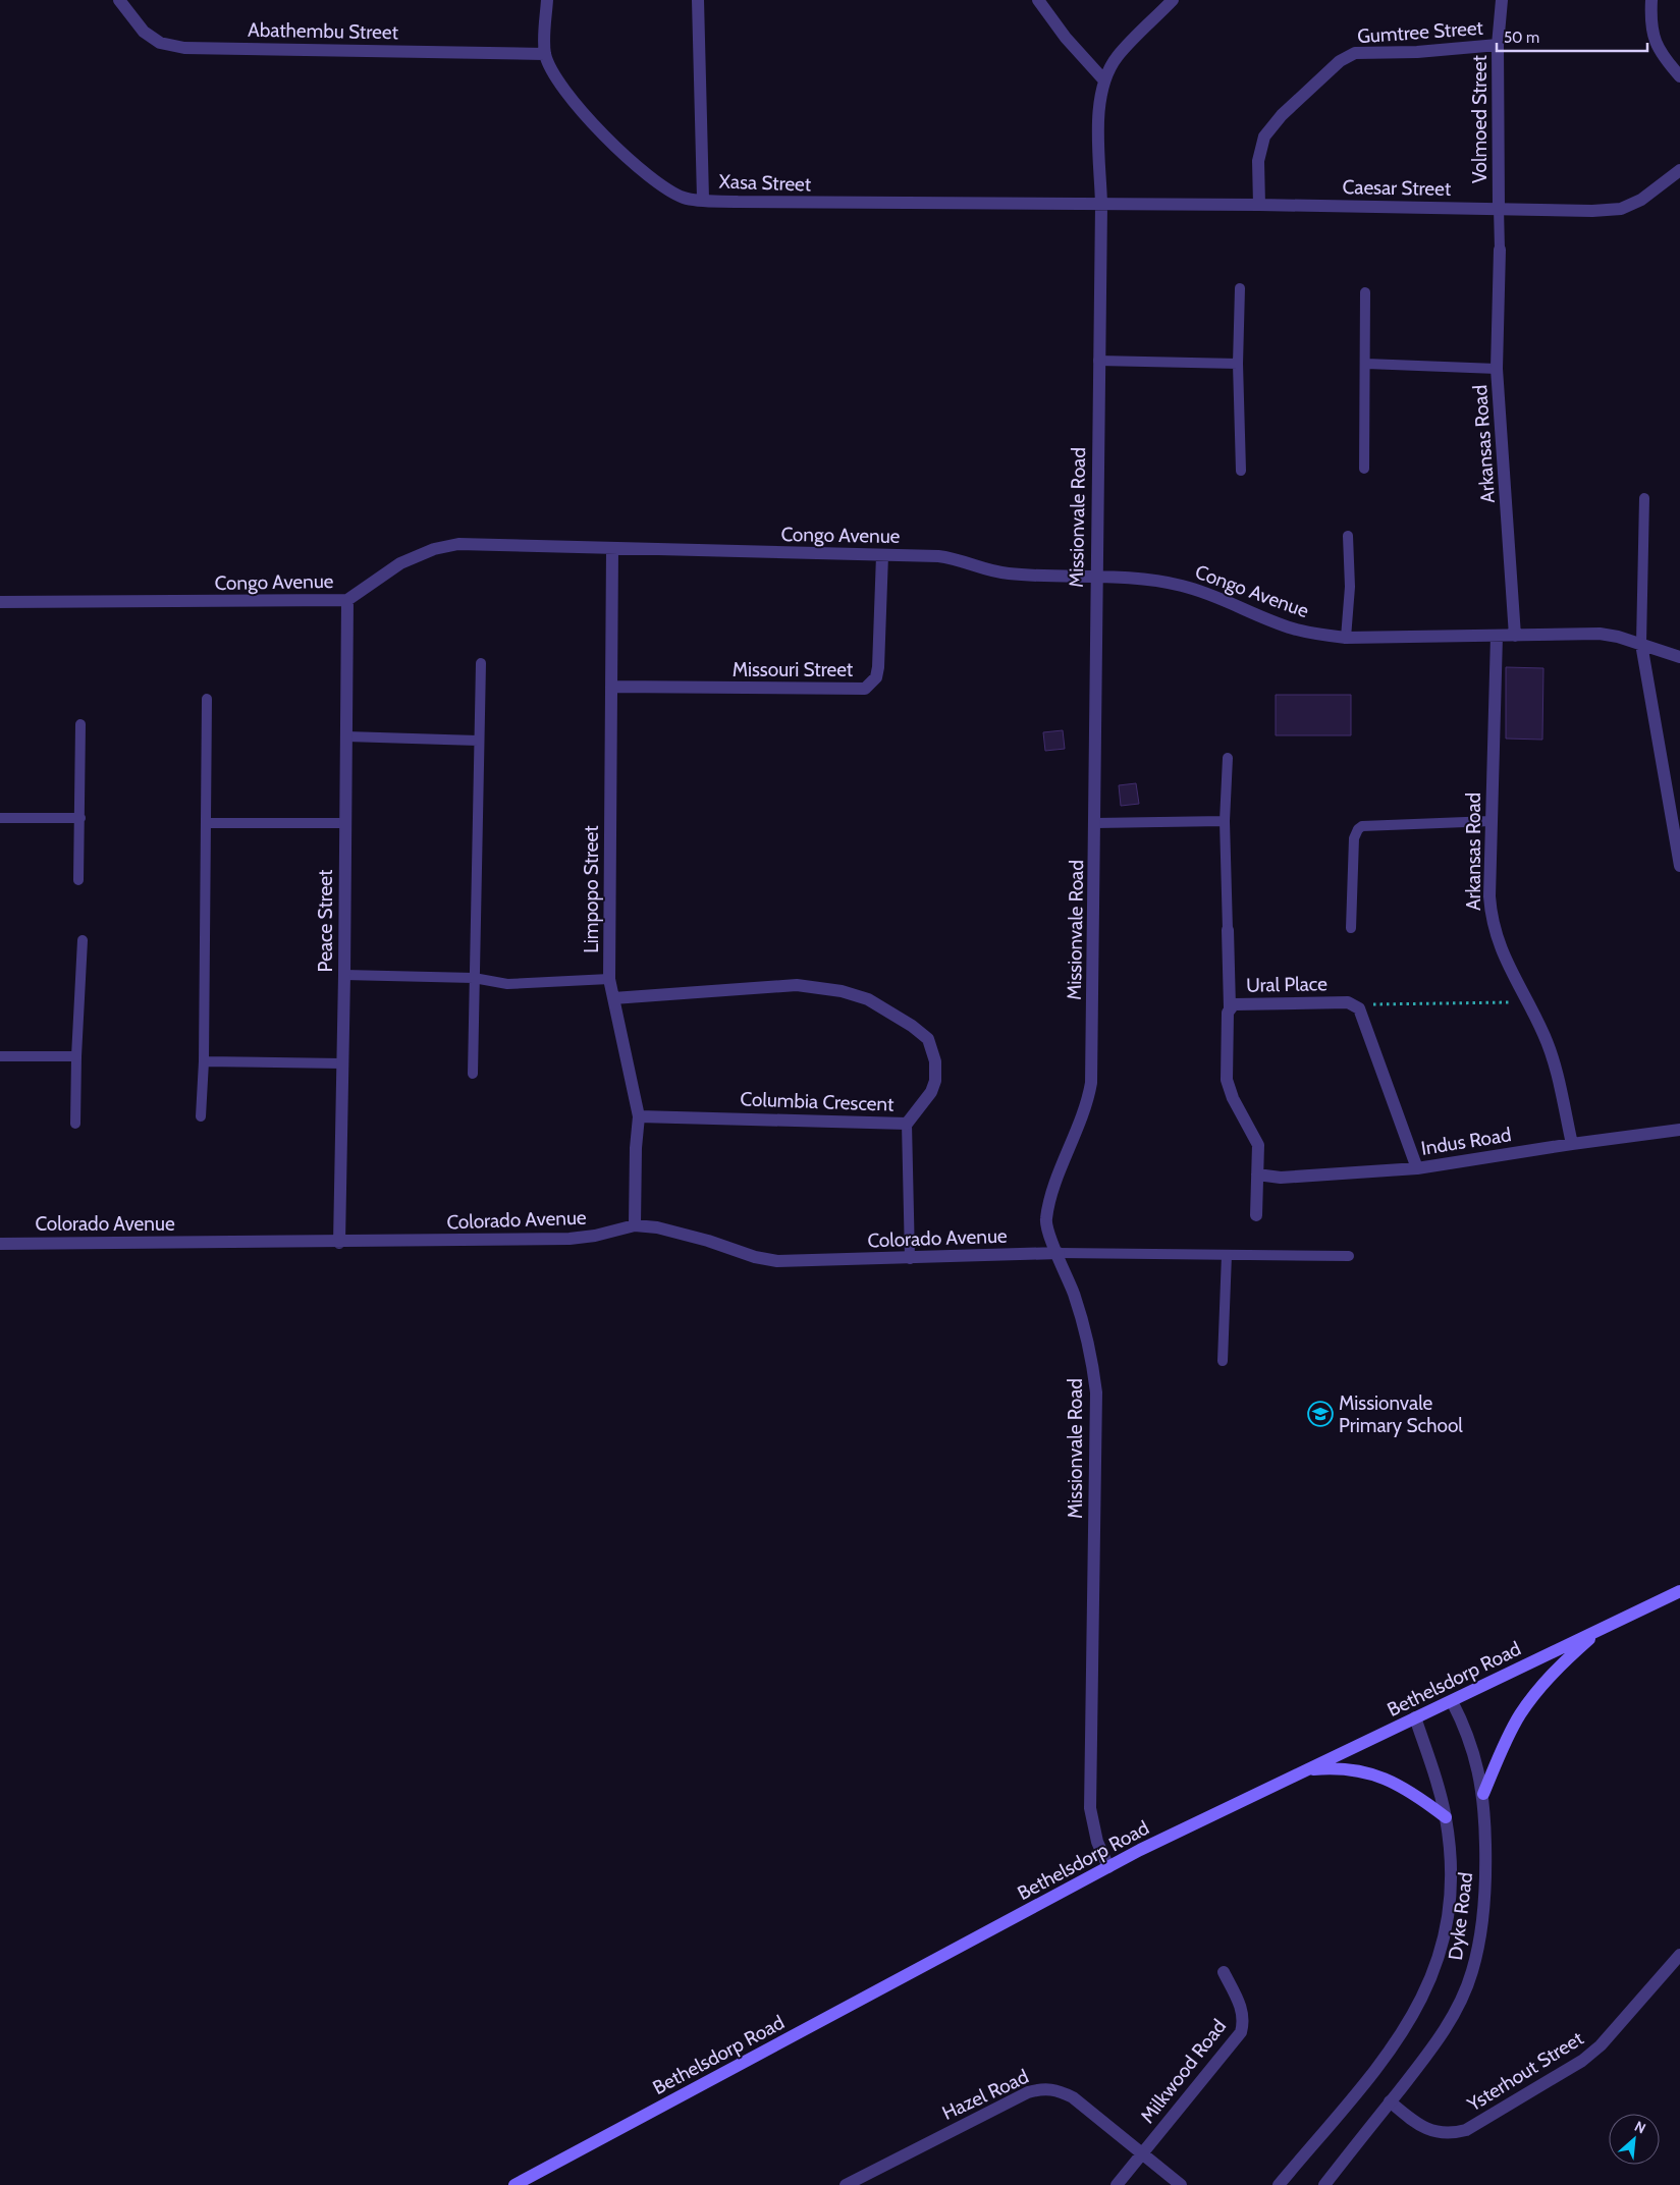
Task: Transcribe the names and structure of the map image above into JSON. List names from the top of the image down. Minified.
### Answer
{"streets":{"main road":["Bethelsdorp Road"],"street":["Abathembu Street","Gumtree Street","Volmoed Street","Xasa Street","Caesar Street","Arkansas Road","Missionvale Road","Congo Avenue","Missouri Street","Limpopo Street","Peace Street","Ural Place","Columbia Crescent","Indus Road","Colorado Avenue","Dyke Road","Milkwood Road","Ysterhout Street","Hazel Road"]},"crossings":[["Abathembu Street","Xasa Street"],["Gumtree Street","Volmoed Street"],["Gumtree Street","Caesar Street"],["Volmoed Street","Caesar Street"],["Xasa Street","Caesar Street"],["Xasa Street","Missionvale Road"],["Caesar Street","Missionvale Road"],["Arkansas Road","Congo Avenue"],["Arkansas Road","Indus Road"],["Missionvale Road","Congo Avenue"],["Missionvale Road","Colorado Avenue"],["Missionvale Road","Bethelsdorp Road"],["Congo Avenue","Missouri Street"],["Congo Avenue","Limpopo Street"],["Congo Avenue","Peace Street"],["Missouri Street","Limpopo Street"],["Limpopo Street","Columbia Crescent"],["Limpopo Street","Colorado Avenue"],["Peace Street","Colorado Avenue"],["Ural Place","Indus Road"],["Bethelsdorp Road","Dyke Road"],["Dyke Road","Ysterhout Street"],["Milkwood Road","Hazel Road"]],"places":{"school or university":["Missionvale Primary School"]},"scale_bar":"50 m","north":"top right"}
